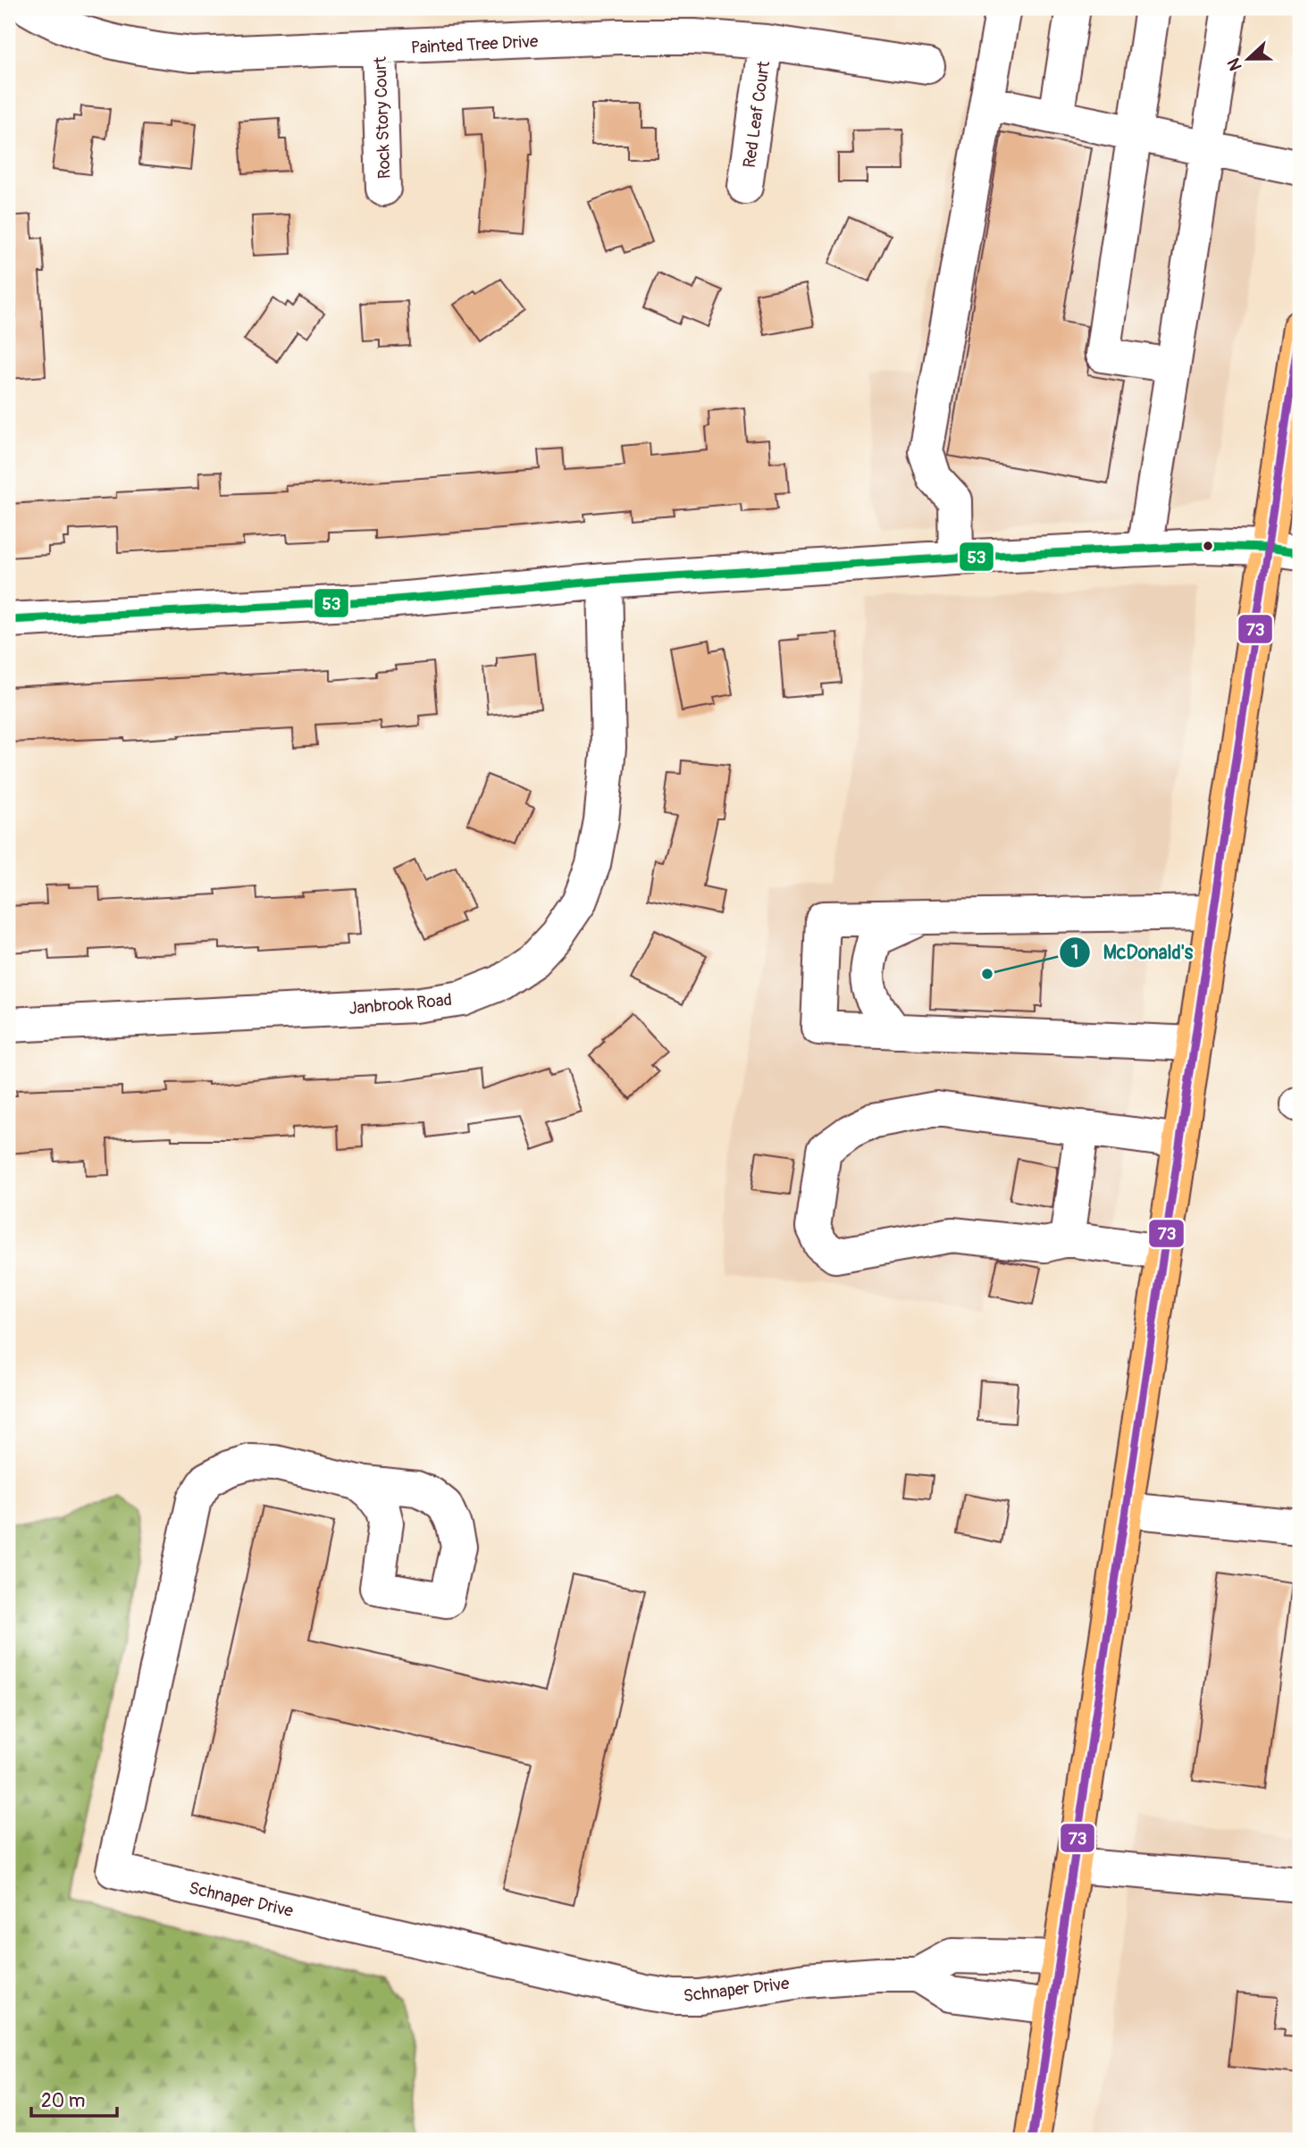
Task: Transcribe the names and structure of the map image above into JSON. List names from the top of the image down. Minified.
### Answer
{"streets":{"street":["Painted Tree Drive","Red Leaf Court","Rock Story Court","Janbrook Road","Schnaper Drive"]},"crossings":[["Painted Tree Drive","Red Leaf Court"],["Painted Tree Drive","Rock Story Court"]],"places":["McDonald's"],"lines":["transit line 73","transit line 53"],"scale_bar":"20 m","north":"left"}
